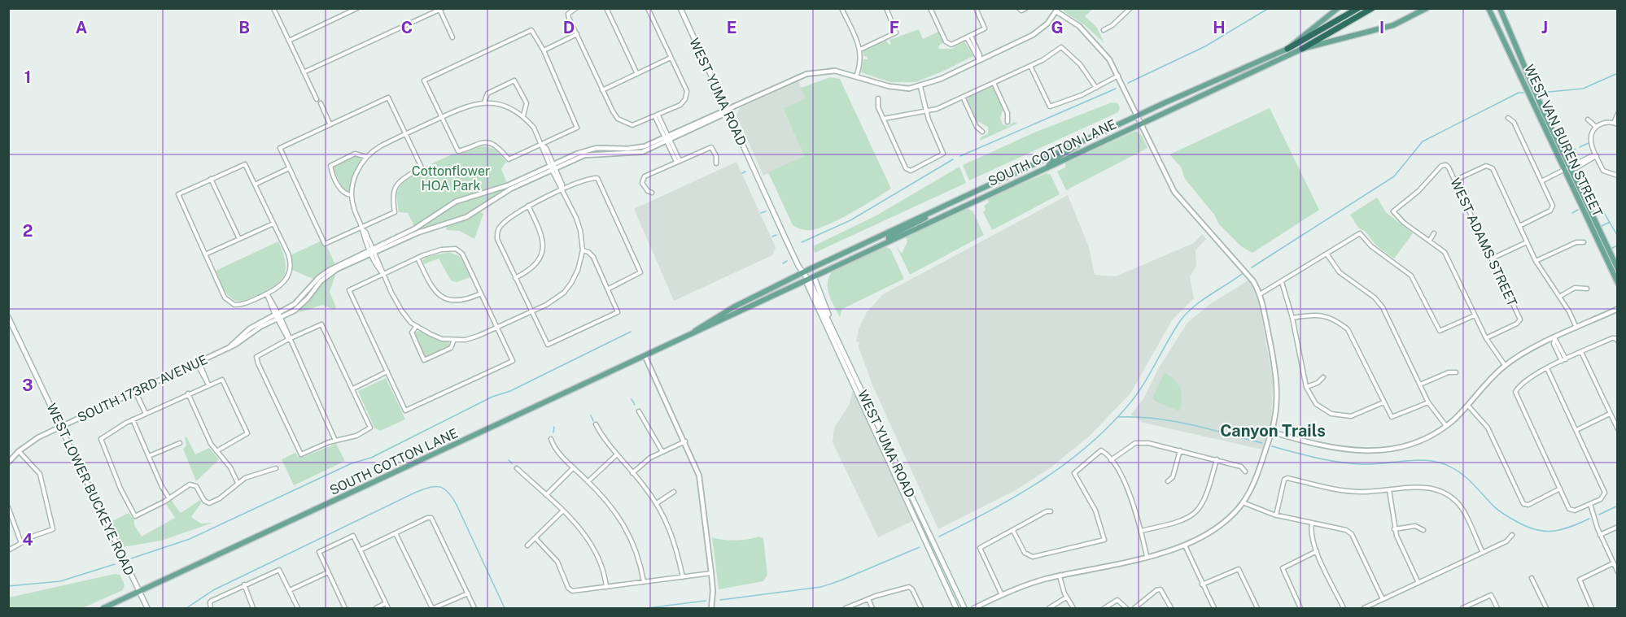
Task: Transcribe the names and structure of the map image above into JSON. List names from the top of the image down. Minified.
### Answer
{"streets":{"main road":["WEST YUMA ROAD","WEST VAN BUREN STREET","SOUTH COTTON LANE","WEST LOWER BUCKEYE ROAD"],"street":["WEST ADAMS STREET","SOUTH 173RD AVENUE"]},"crossings":[["WEST YUMA ROAD","SOUTH COTTON LANE"],["WEST YUMA ROAD","SOUTH 173RD AVENUE"],["SOUTH COTTON LANE","WEST LOWER BUCKEYE ROAD"],["SOUTH 173RD AVENUE","WEST LOWER BUCKEYE ROAD"]],"districts":["Canyon Trails"],"parks":["Cottonflower HOA Park"],"grid":{"columns":["A","B","C","D","E","F","G","H","I","J"],"rows":["1","2","3","4"]}}
